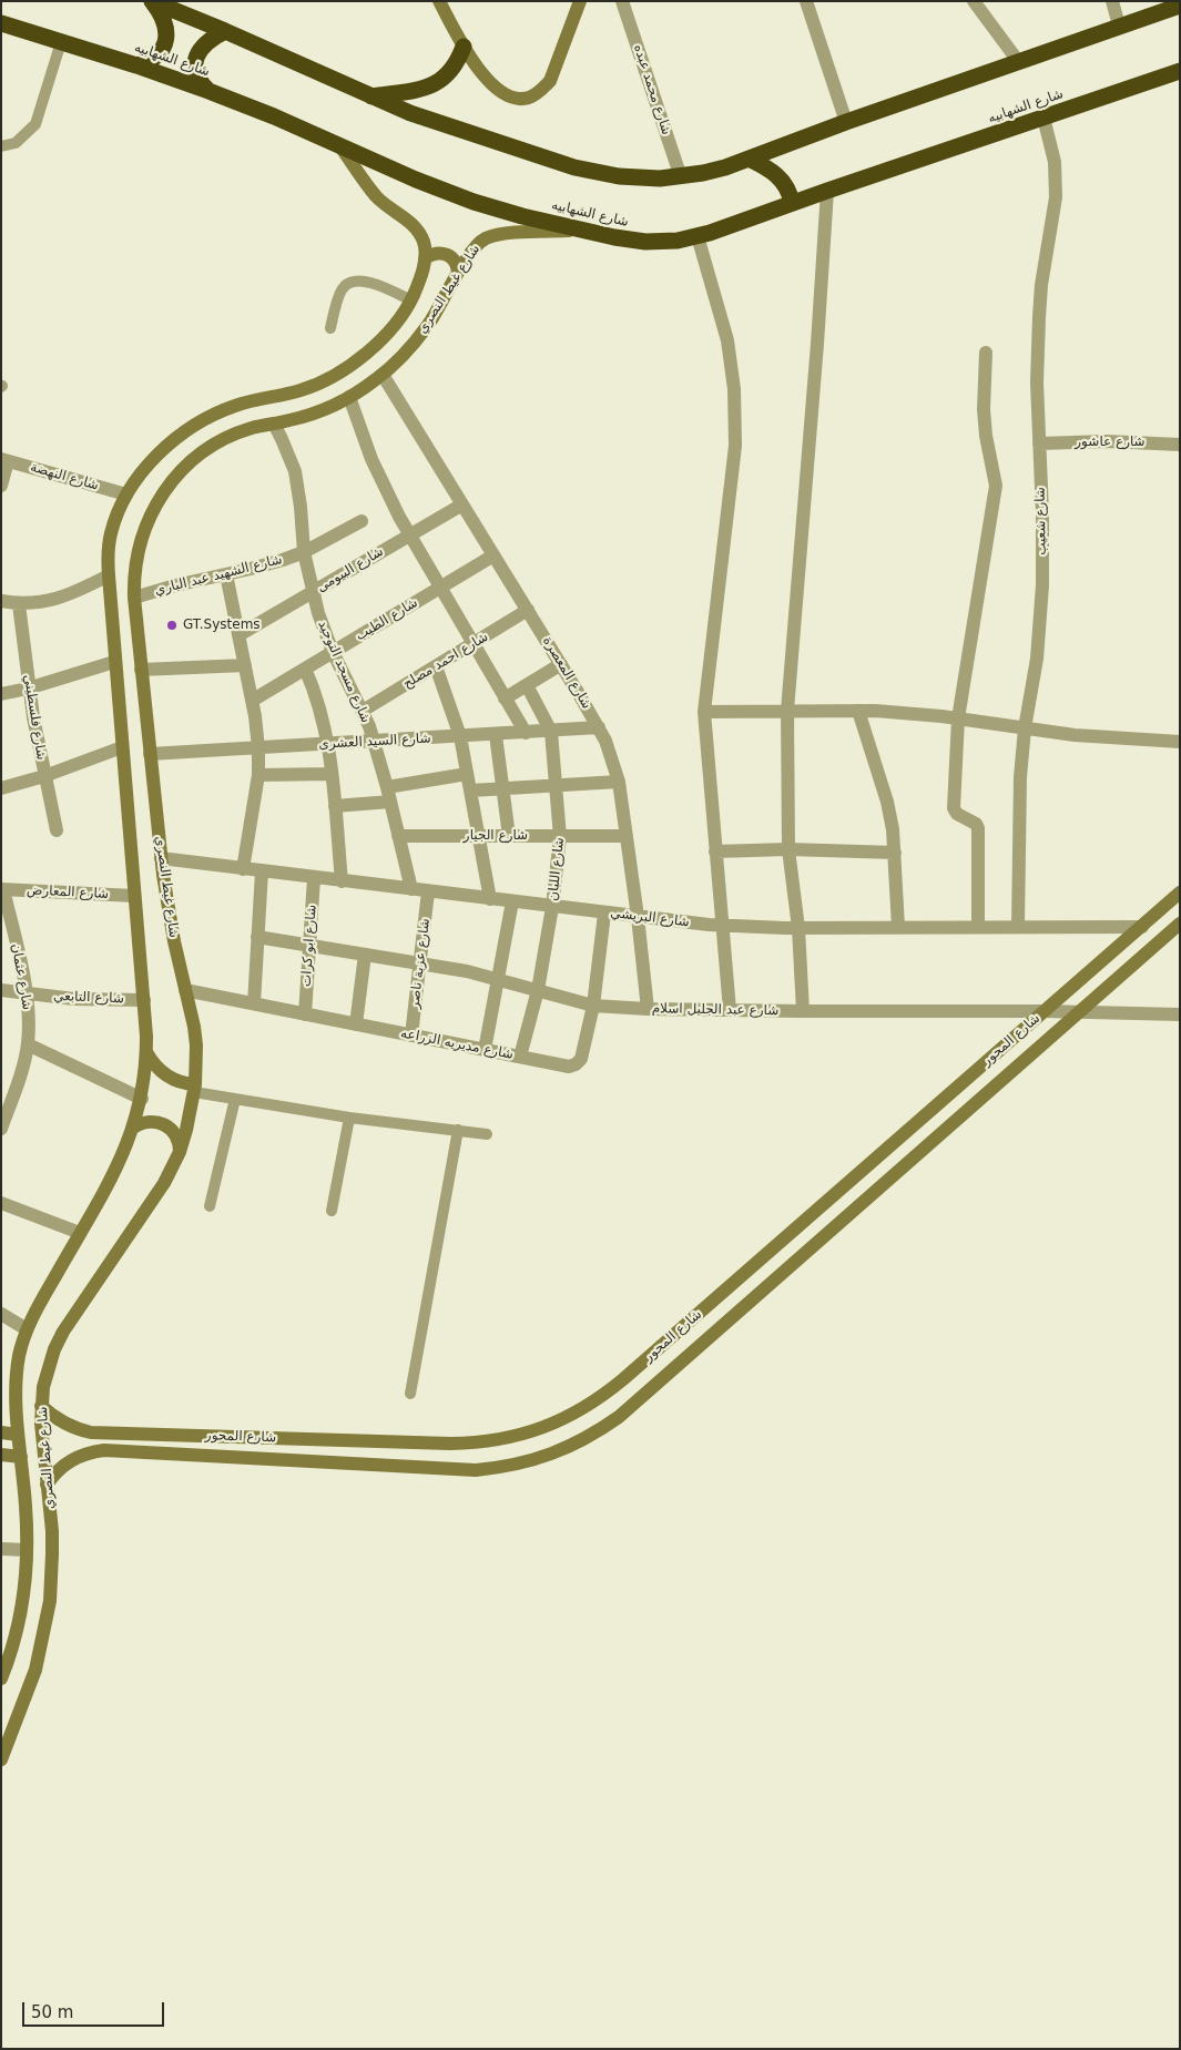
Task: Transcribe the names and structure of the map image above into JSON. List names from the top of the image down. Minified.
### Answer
{"streets":{"highway":["شارع الشهابيه"],"main road":["شارع غيط النصري","شارع المحور"],"street":["شارع محمد عبده","شارع عاشور","شارع النهضة","شارع شعيب","شارع البيومى","شارع الشهيد عبد الباري","شارع الطيب","شارع احمد مصلح","شارع مسجد التوحيد","شارع المعصرة","شارع فلسطيني","شارع السيد العشرى","شارع الجيار","شارع اللبان","شارع المعارض","شارع البريشي","شارع ابو كرات","شارع عزبة ناصر","شارع عثمان","شارع التابعي","شارع عبد الجليل اسلام","شارع مديريه الزراعه"]},"crossings":[["شارع الشهابيه","شارع غيط النصري"],["شارع الشهابيه","شارع شعيب"],["شارع غيط النصري","شارع النهضة"],["شارع غيط النصري","شارع الشهيد عبد الباري"],["شارع غيط النصري","شارع مسجد التوحيد"],["شارع غيط النصري","شارع المعصرة"],["شارع غيط النصري","شارع السيد العشرى"],["شارع غيط النصري","شارع المعارض"],["شارع غيط النصري","شارع البريشي"],["شارع غيط النصري","شارع التابعي"],["شارع غيط النصري","شارع المحور"],["شارع غيط النصري","شارع مديريه الزراعه"],["شارع عاشور","شارع شعيب"],["شارع شعيب","شارع البريشي"],["شارع البيومى","شارع مسجد التوحيد"],["شارع البيومى","شارع المعصرة"],["شارع الشهيد عبد الباري","شارع مسجد التوحيد"],["شارع الطيب","شارع مسجد التوحيد"],["شارع الطيب","شارع المعصرة"],["شارع احمد مصلح","شارع مسجد التوحيد"],["شارع احمد مصلح","شارع المعصرة"],["شارع مسجد التوحيد","شارع السيد العشرى"],["شارع مسجد التوحيد","شارع الجيار"],["شارع مسجد التوحيد","شارع البريشي"],["شارع المعصرة","شارع السيد العشرى"],["شارع المعصرة","شارع الجيار"],["شارع المعصرة","شارع البريشي"],["شارع المعصرة","شارع عبد الجليل اسلام"],["شارع السيد العشرى","شارع اللبان"],["شارع الجيار","شارع اللبان"],["شارع اللبان","شارع البريشي"],["شارع اللبان","شارع عبد الجليل اسلام"],["شارع اللبان","شارع مديريه الزراعه"],["شارع المعارض","شارع عثمان"],["شارع البريشي","شارع ابو كرات"],["شارع البريشي","شارع عزبة ناصر"],["شارع البريشي","شارع المحور"],["شارع البريشي","شارع مديريه الزراعه"],["شارع ابو كرات","شارع عبد الجليل اسلام"],["شارع ابو كرات","شارع مديريه الزراعه"],["شارع عزبة ناصر","شارع عبد الجليل اسلام"],["شارع عزبة ناصر","شارع مديريه الزراعه"],["شارع عثمان","شارع التابعي"],["شارع عبد الجليل اسلام","شارع المحور"],["شارع عبد الجليل اسلام","شارع مديريه الزراعه"]],"places":["GT.Systems"],"scale_bar":"50 m"}
